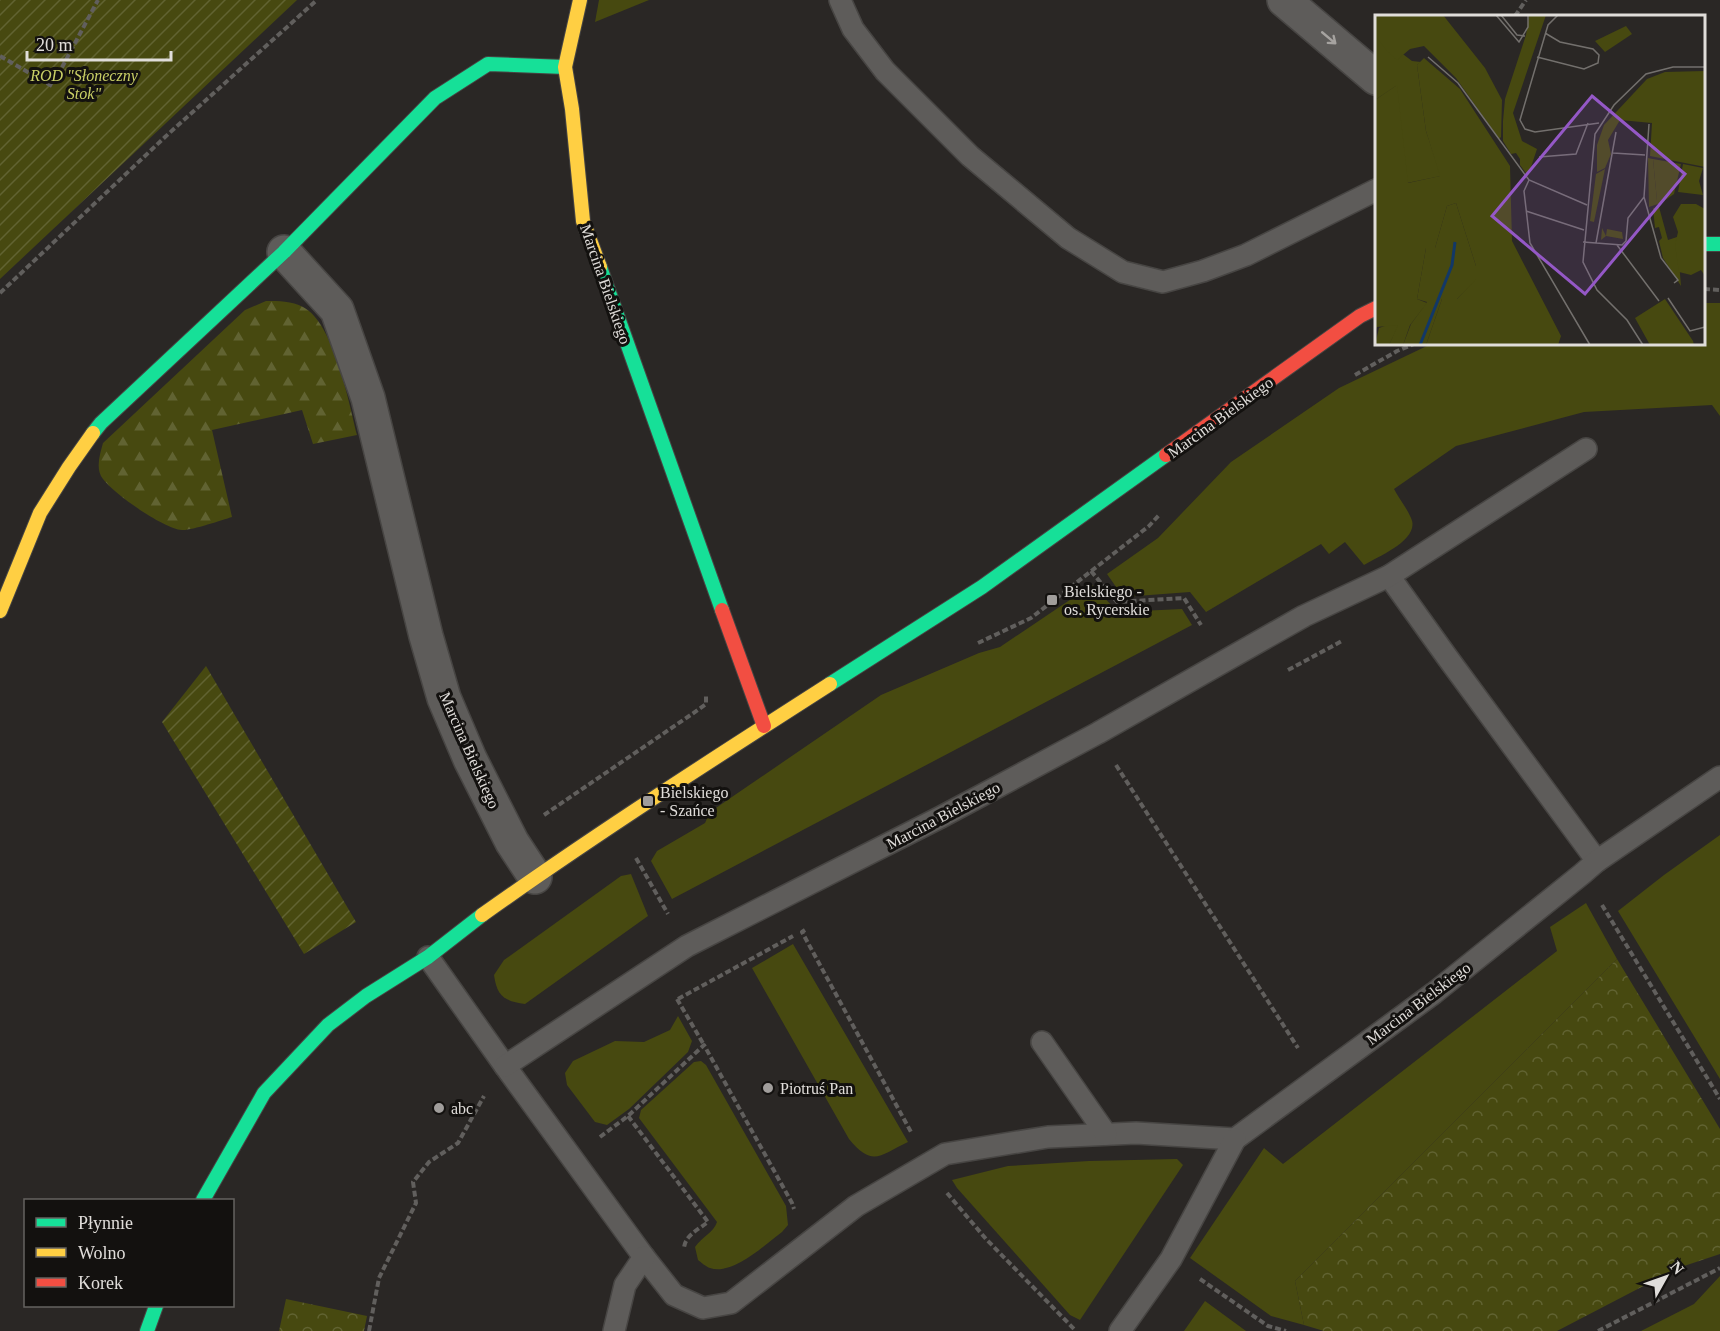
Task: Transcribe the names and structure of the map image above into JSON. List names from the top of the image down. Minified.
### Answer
{"streets":{"street":["Marcina Bielskiego"]},"parks":["ROD \"Słoneczny Stok\""],"places":{"transit":["Bielskiego - os. Rycerskie","Bielskiego - Szańce"],"other":["Piotruś Pan","abc"]},"legend":["Płynnie","Wolno","Korek"],"scale_bar":"20 m","north":"top right"}
